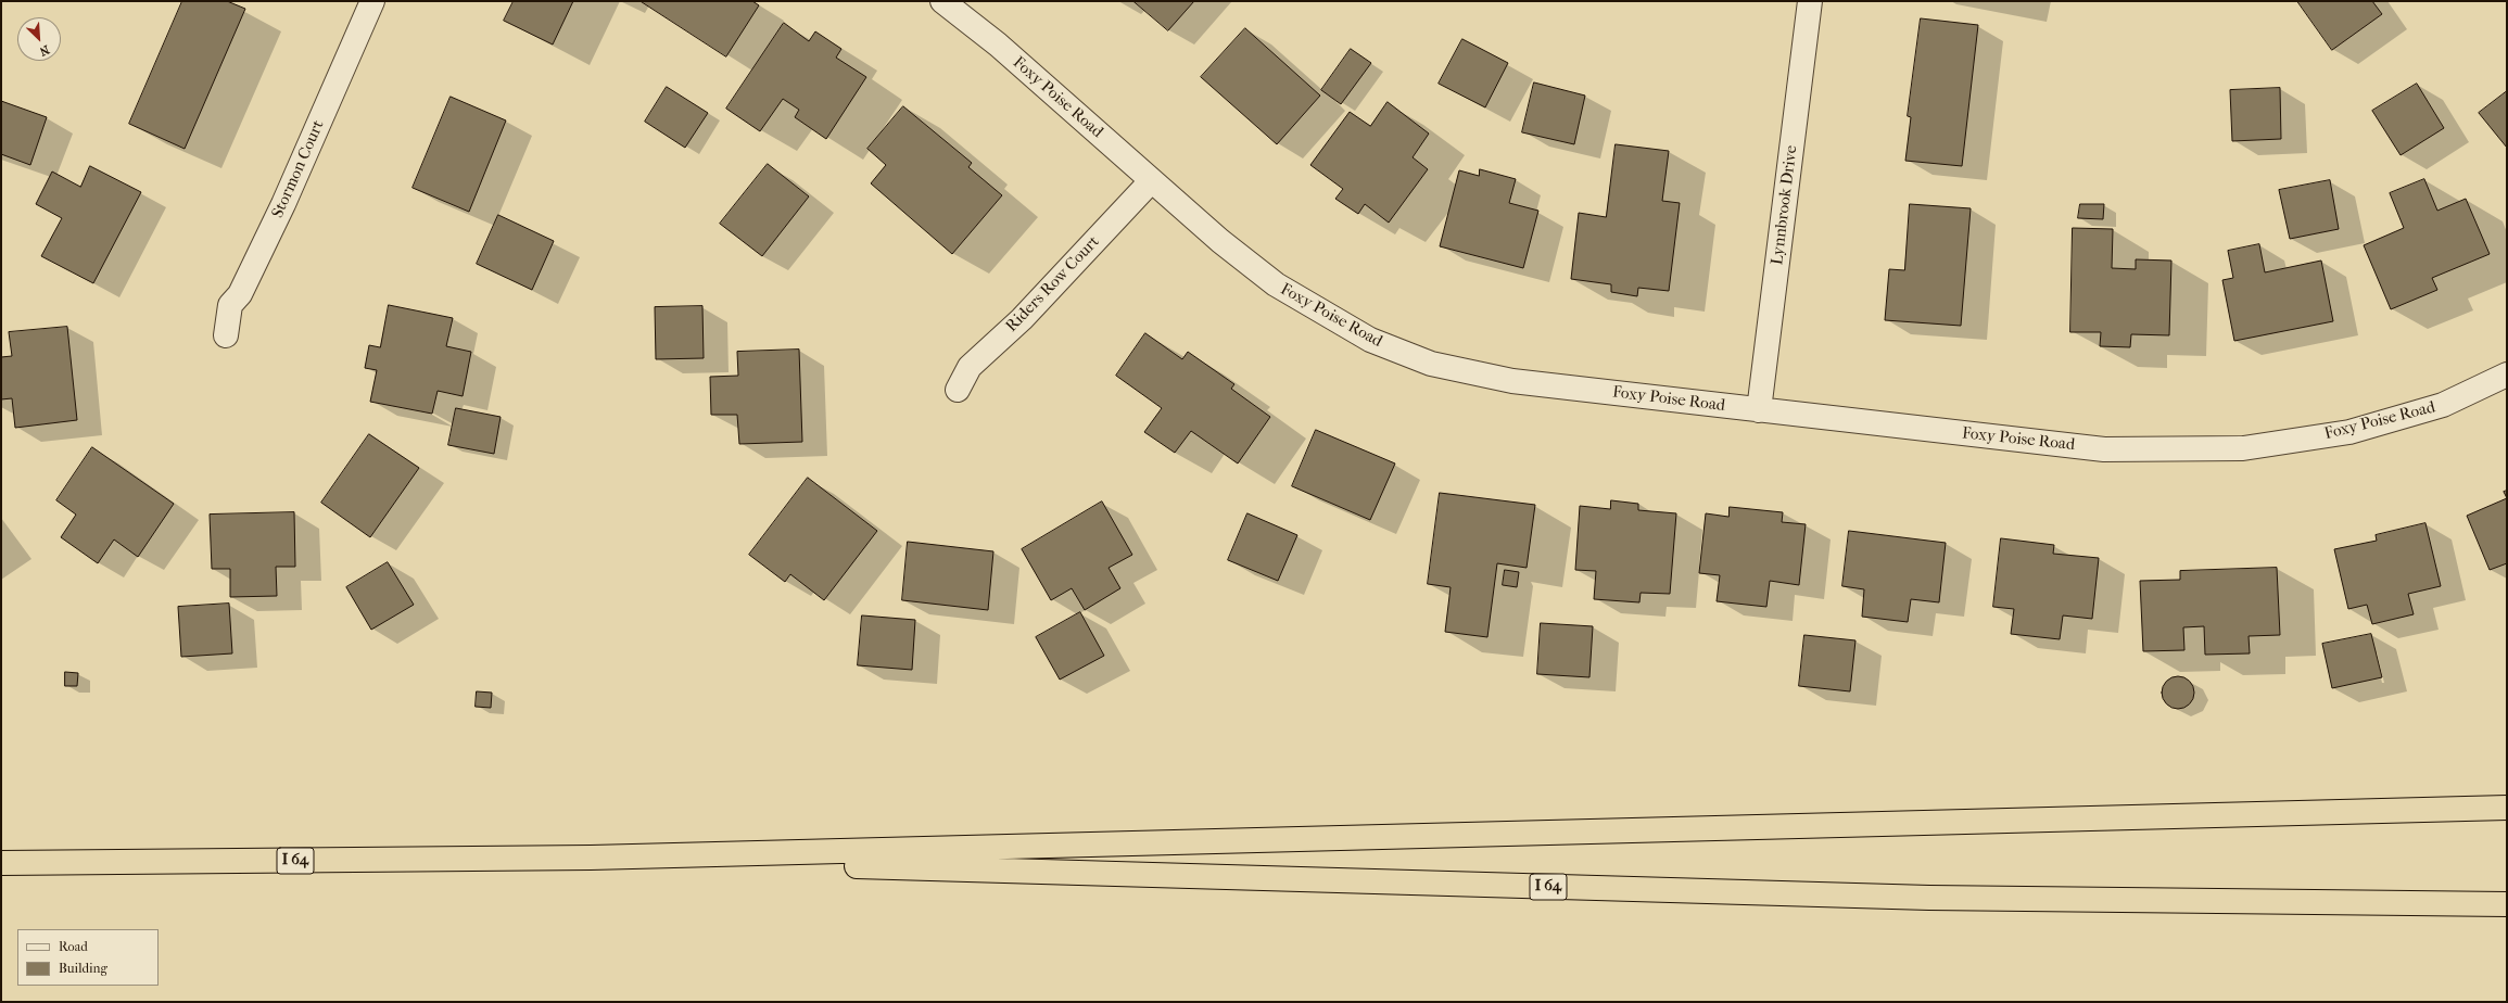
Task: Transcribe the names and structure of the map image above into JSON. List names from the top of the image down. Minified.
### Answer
{"streets":{"highway":["I 64"],"street":["Foxy Poise Road","Stormon Court","Lynnbrook Drive","Riders Row Court"]},"crossings":[["Foxy Poise Road","Lynnbrook Drive"],["Foxy Poise Road","Riders Row Court"]],"legend":["Road","Building"],"north":"bottom right"}
